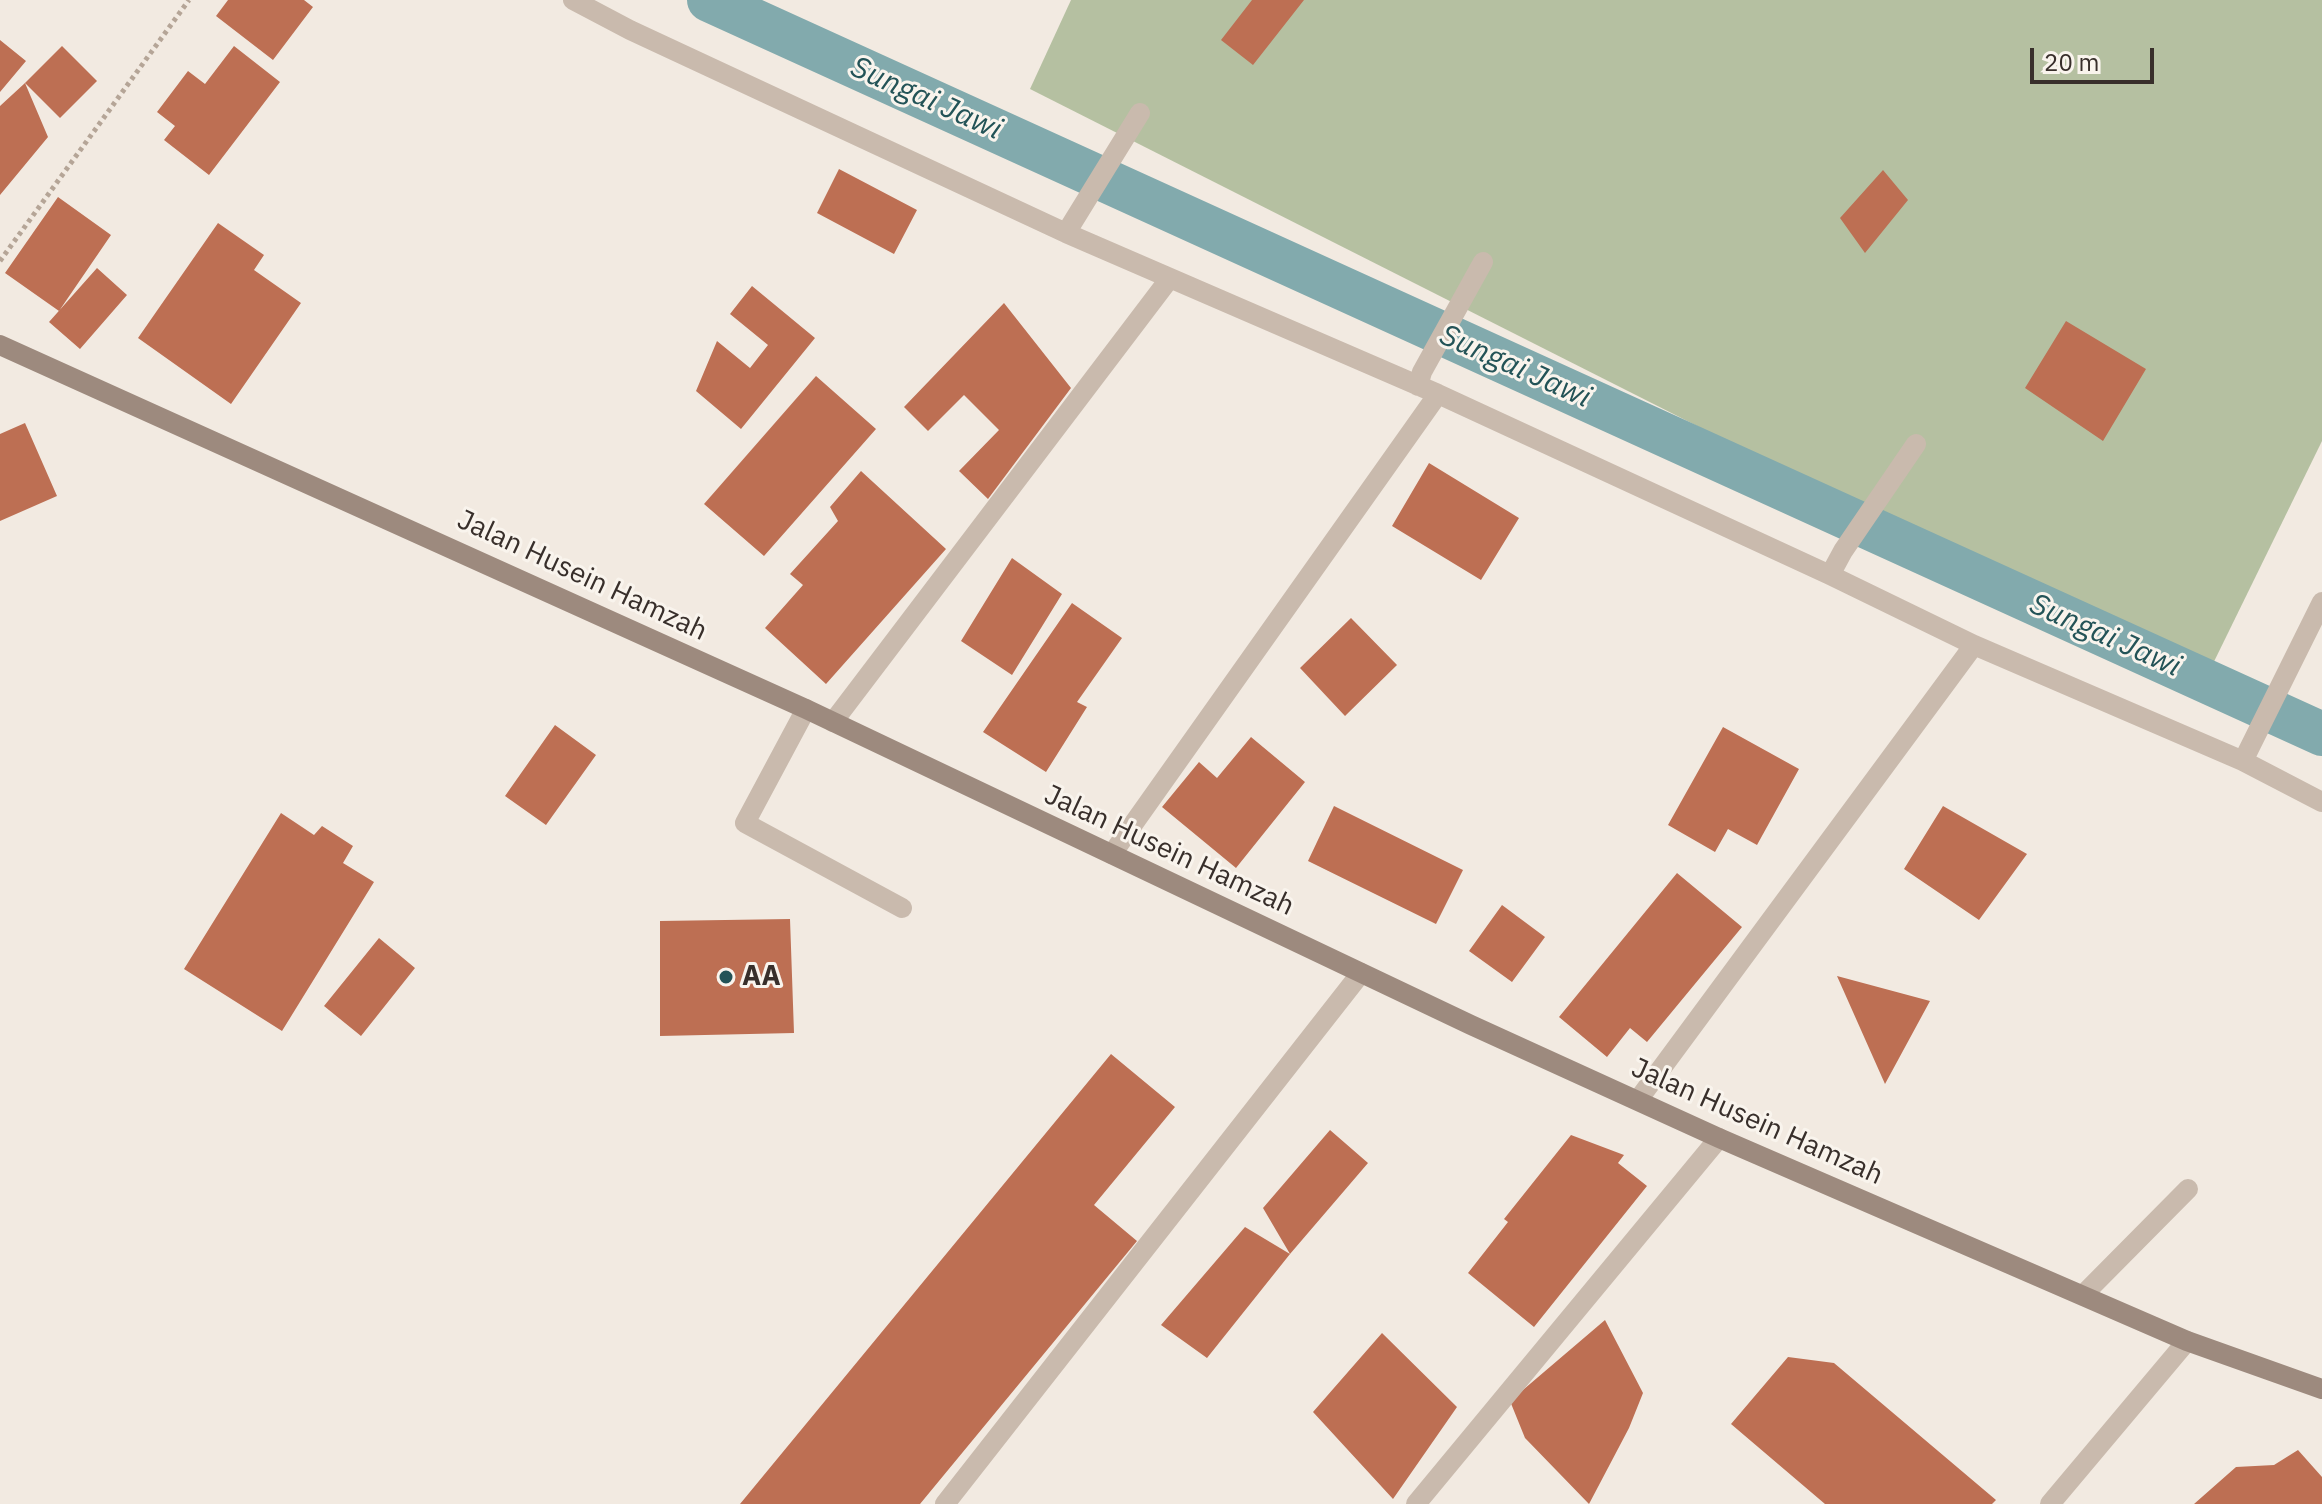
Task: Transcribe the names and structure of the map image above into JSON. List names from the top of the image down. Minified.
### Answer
{"streets":{"street":["Jalan Husein Hamzah"]},"water":["Sungai Jawi"],"places":["AA"],"scale_bar":"20 m"}
